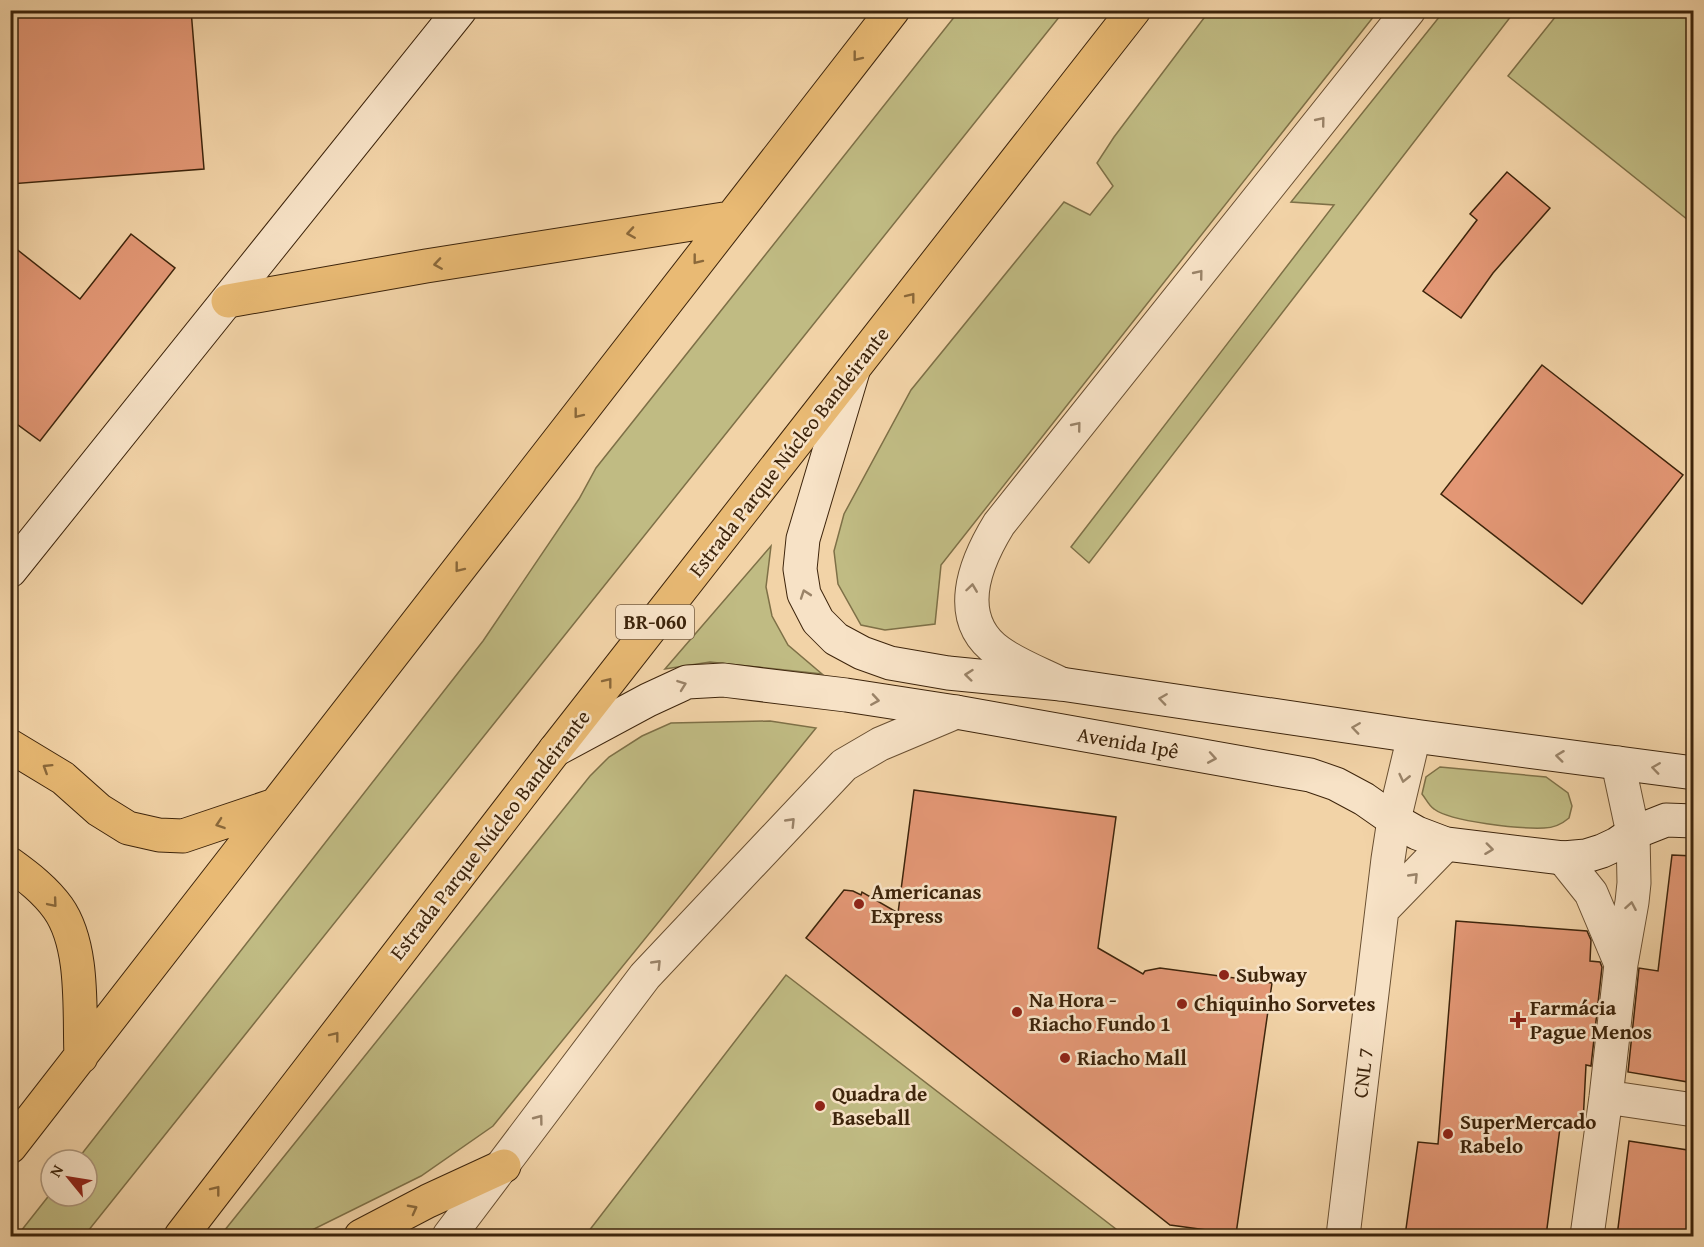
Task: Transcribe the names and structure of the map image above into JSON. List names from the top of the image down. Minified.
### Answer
{"streets":{"highway":["Estrada Parque Núcleo Bandeirante","BR-060"],"street":["Avenida Ipê","CNL 7"]},"crossings":[["Estrada Parque Núcleo Bandeirante","Avenida Ipê"],["Avenida Ipê","CNL 7"]],"places":{"other":["Americanas Express","Subway","Chiquinho Sorvetes","Na Hora - Riacho Fundo 1","Riacho Mall","Quadra de Baseball","SuperMercado Rabelo"],"health":["Farmácia Pague Menos"]},"north":"top left"}
